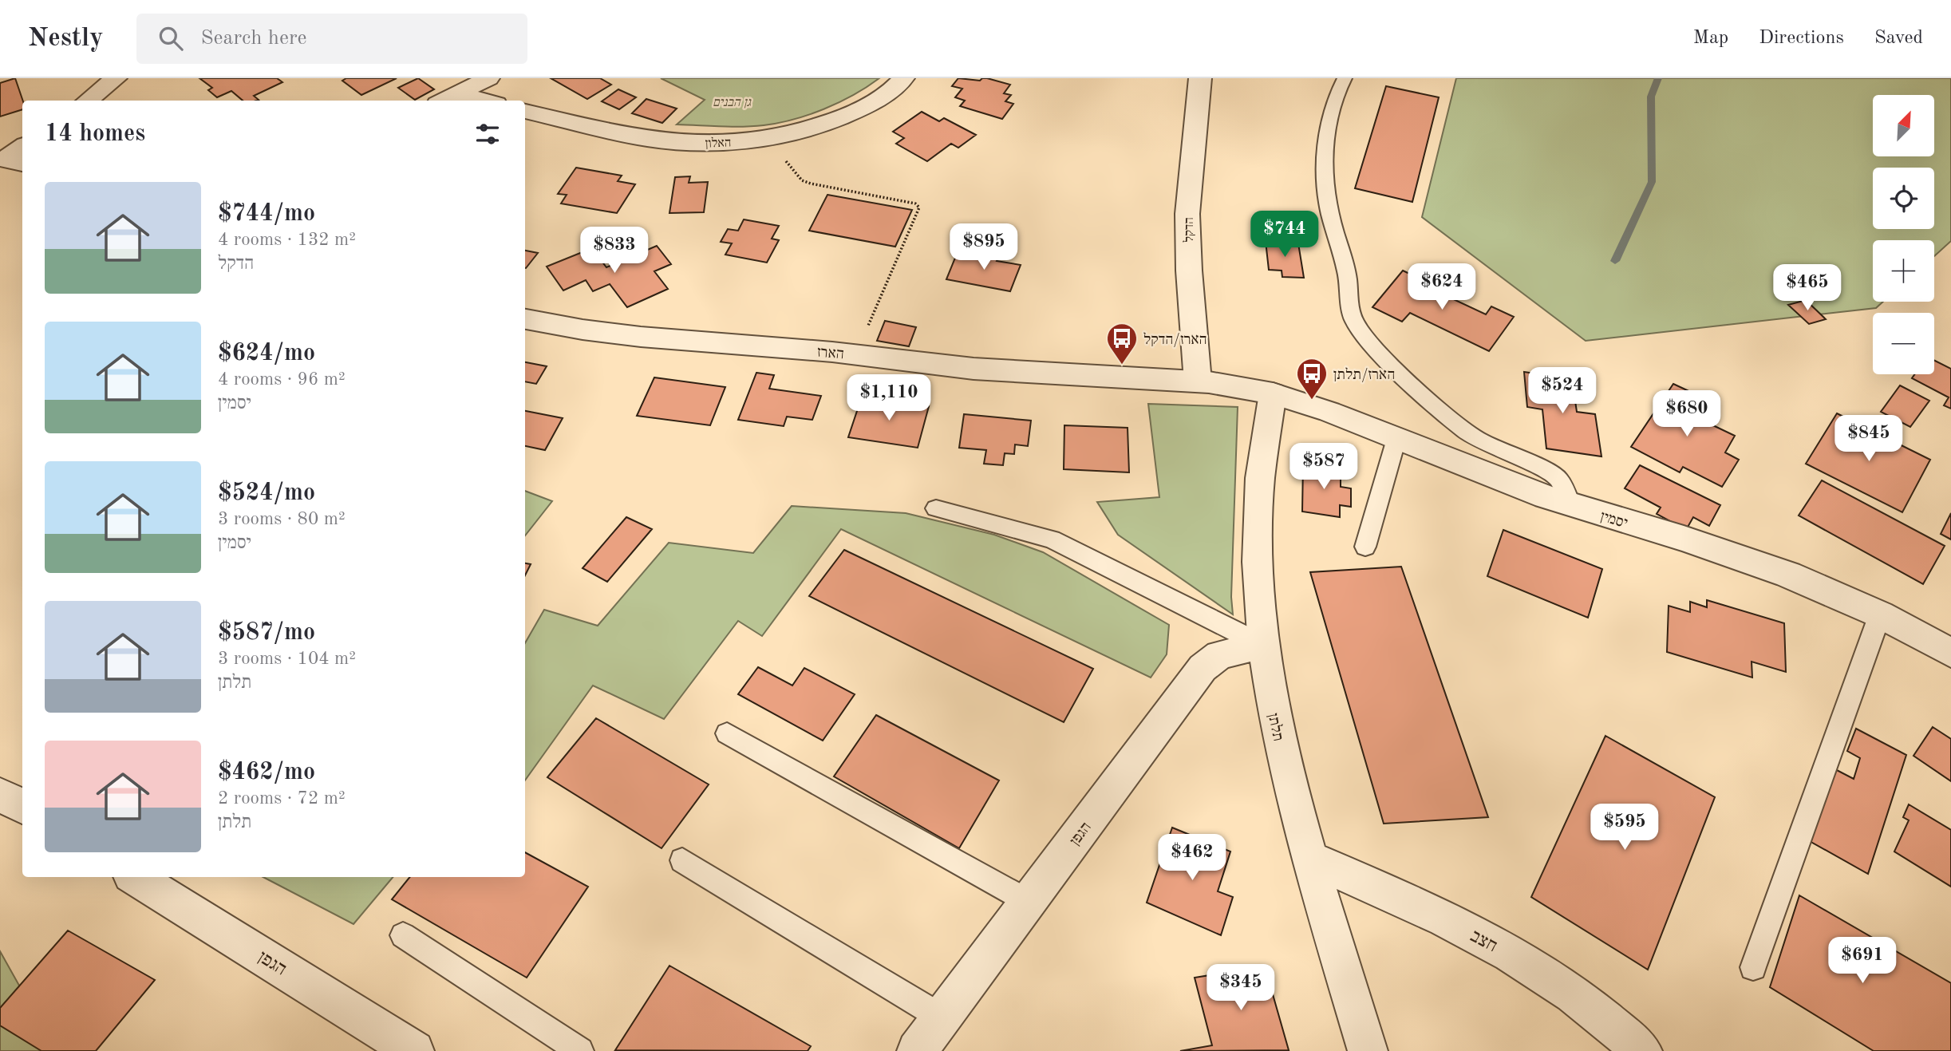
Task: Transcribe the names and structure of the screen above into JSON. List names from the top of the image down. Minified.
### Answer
{"streets":{"street":["האלון","הדקל","הארז","יסמין","תלתן","הגפן","חצב"]},"crossings":[["הדקל","הארז"],["הארז","יסמין"],["הארז","תלתן"],["יסמין","תלתן"],["תלתן","הגפן"],["תלתן","חצב"]],"parks":["גן הבנים"],"places":{"bus stop":["הארז/הדקל","הארז/תלתן"]},"north":"top right","page":{"header":"Nestly","search":"Search here","nav":["Map","Directions","Saved"],"map_buttons":["+","−"],"heading":"14 homes","list":[{"name":"$744/mo","note":"4 rooms · 132 m² · הדקל"},{"name":"$624/mo","note":"4 rooms · 96 m² · יסמין"},{"name":"$524/mo","note":"3 rooms · 80 m² · יסמין"},{"name":"$587/mo","note":"3 rooms · 104 m² · תלתן"},{"name":"$462/mo","note":"2 rooms · 72 m² · תלתן"}],"price":["$744","$895","$833","$624","$465","$524","$1,110","$680","$845","$587","$595","$462","$691","$345"]}}
